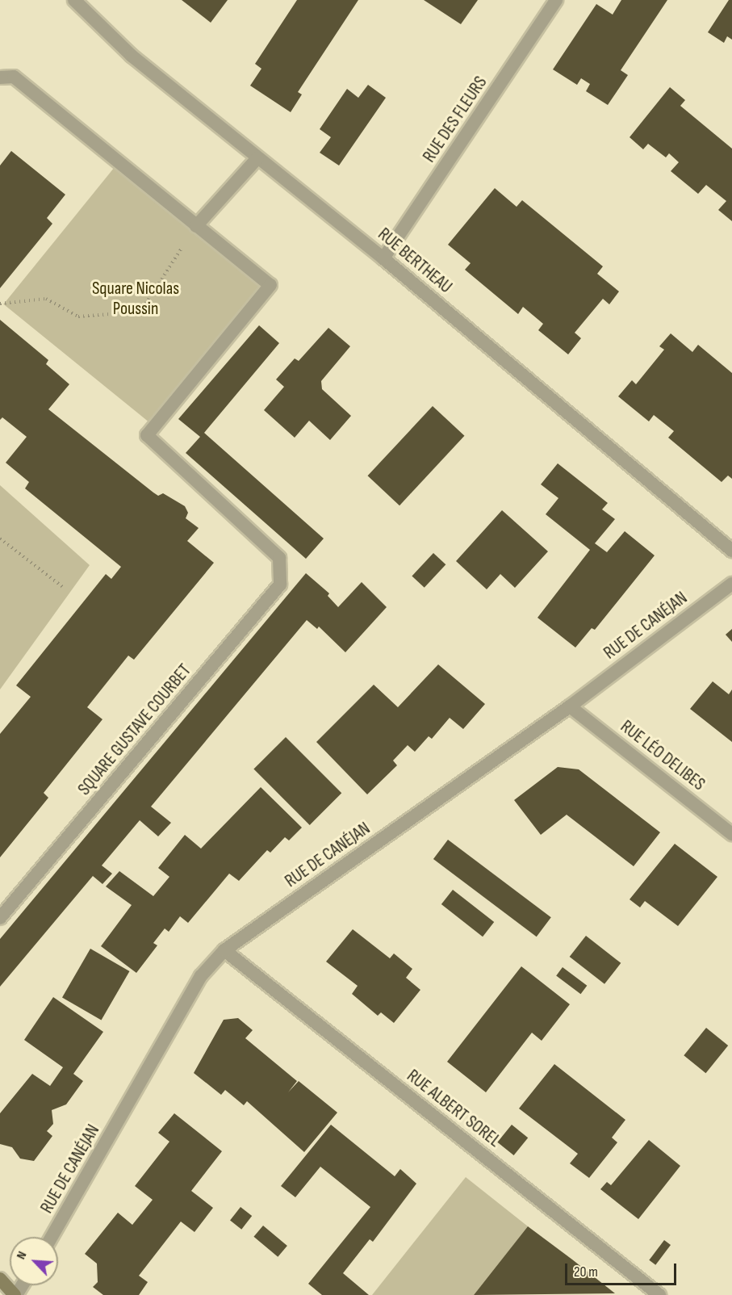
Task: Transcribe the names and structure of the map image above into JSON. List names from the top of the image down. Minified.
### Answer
{"streets":{"street":["RUE DES FLEURS","RUE BERTHEAU","RUE DE CANÉJAN","SQUARE GUSTAVE COURBET","RUE LÉO DELIBES","RUE ALBERT SOREL"]},"crossings":[["RUE DES FLEURS","RUE BERTHEAU"],["RUE DE CANÉJAN","RUE LÉO DELIBES"],["RUE DE CANÉJAN","RUE ALBERT SOREL"]],"parks":["Square Nicolas Poussin"],"scale_bar":"20 m","north":"top left"}
